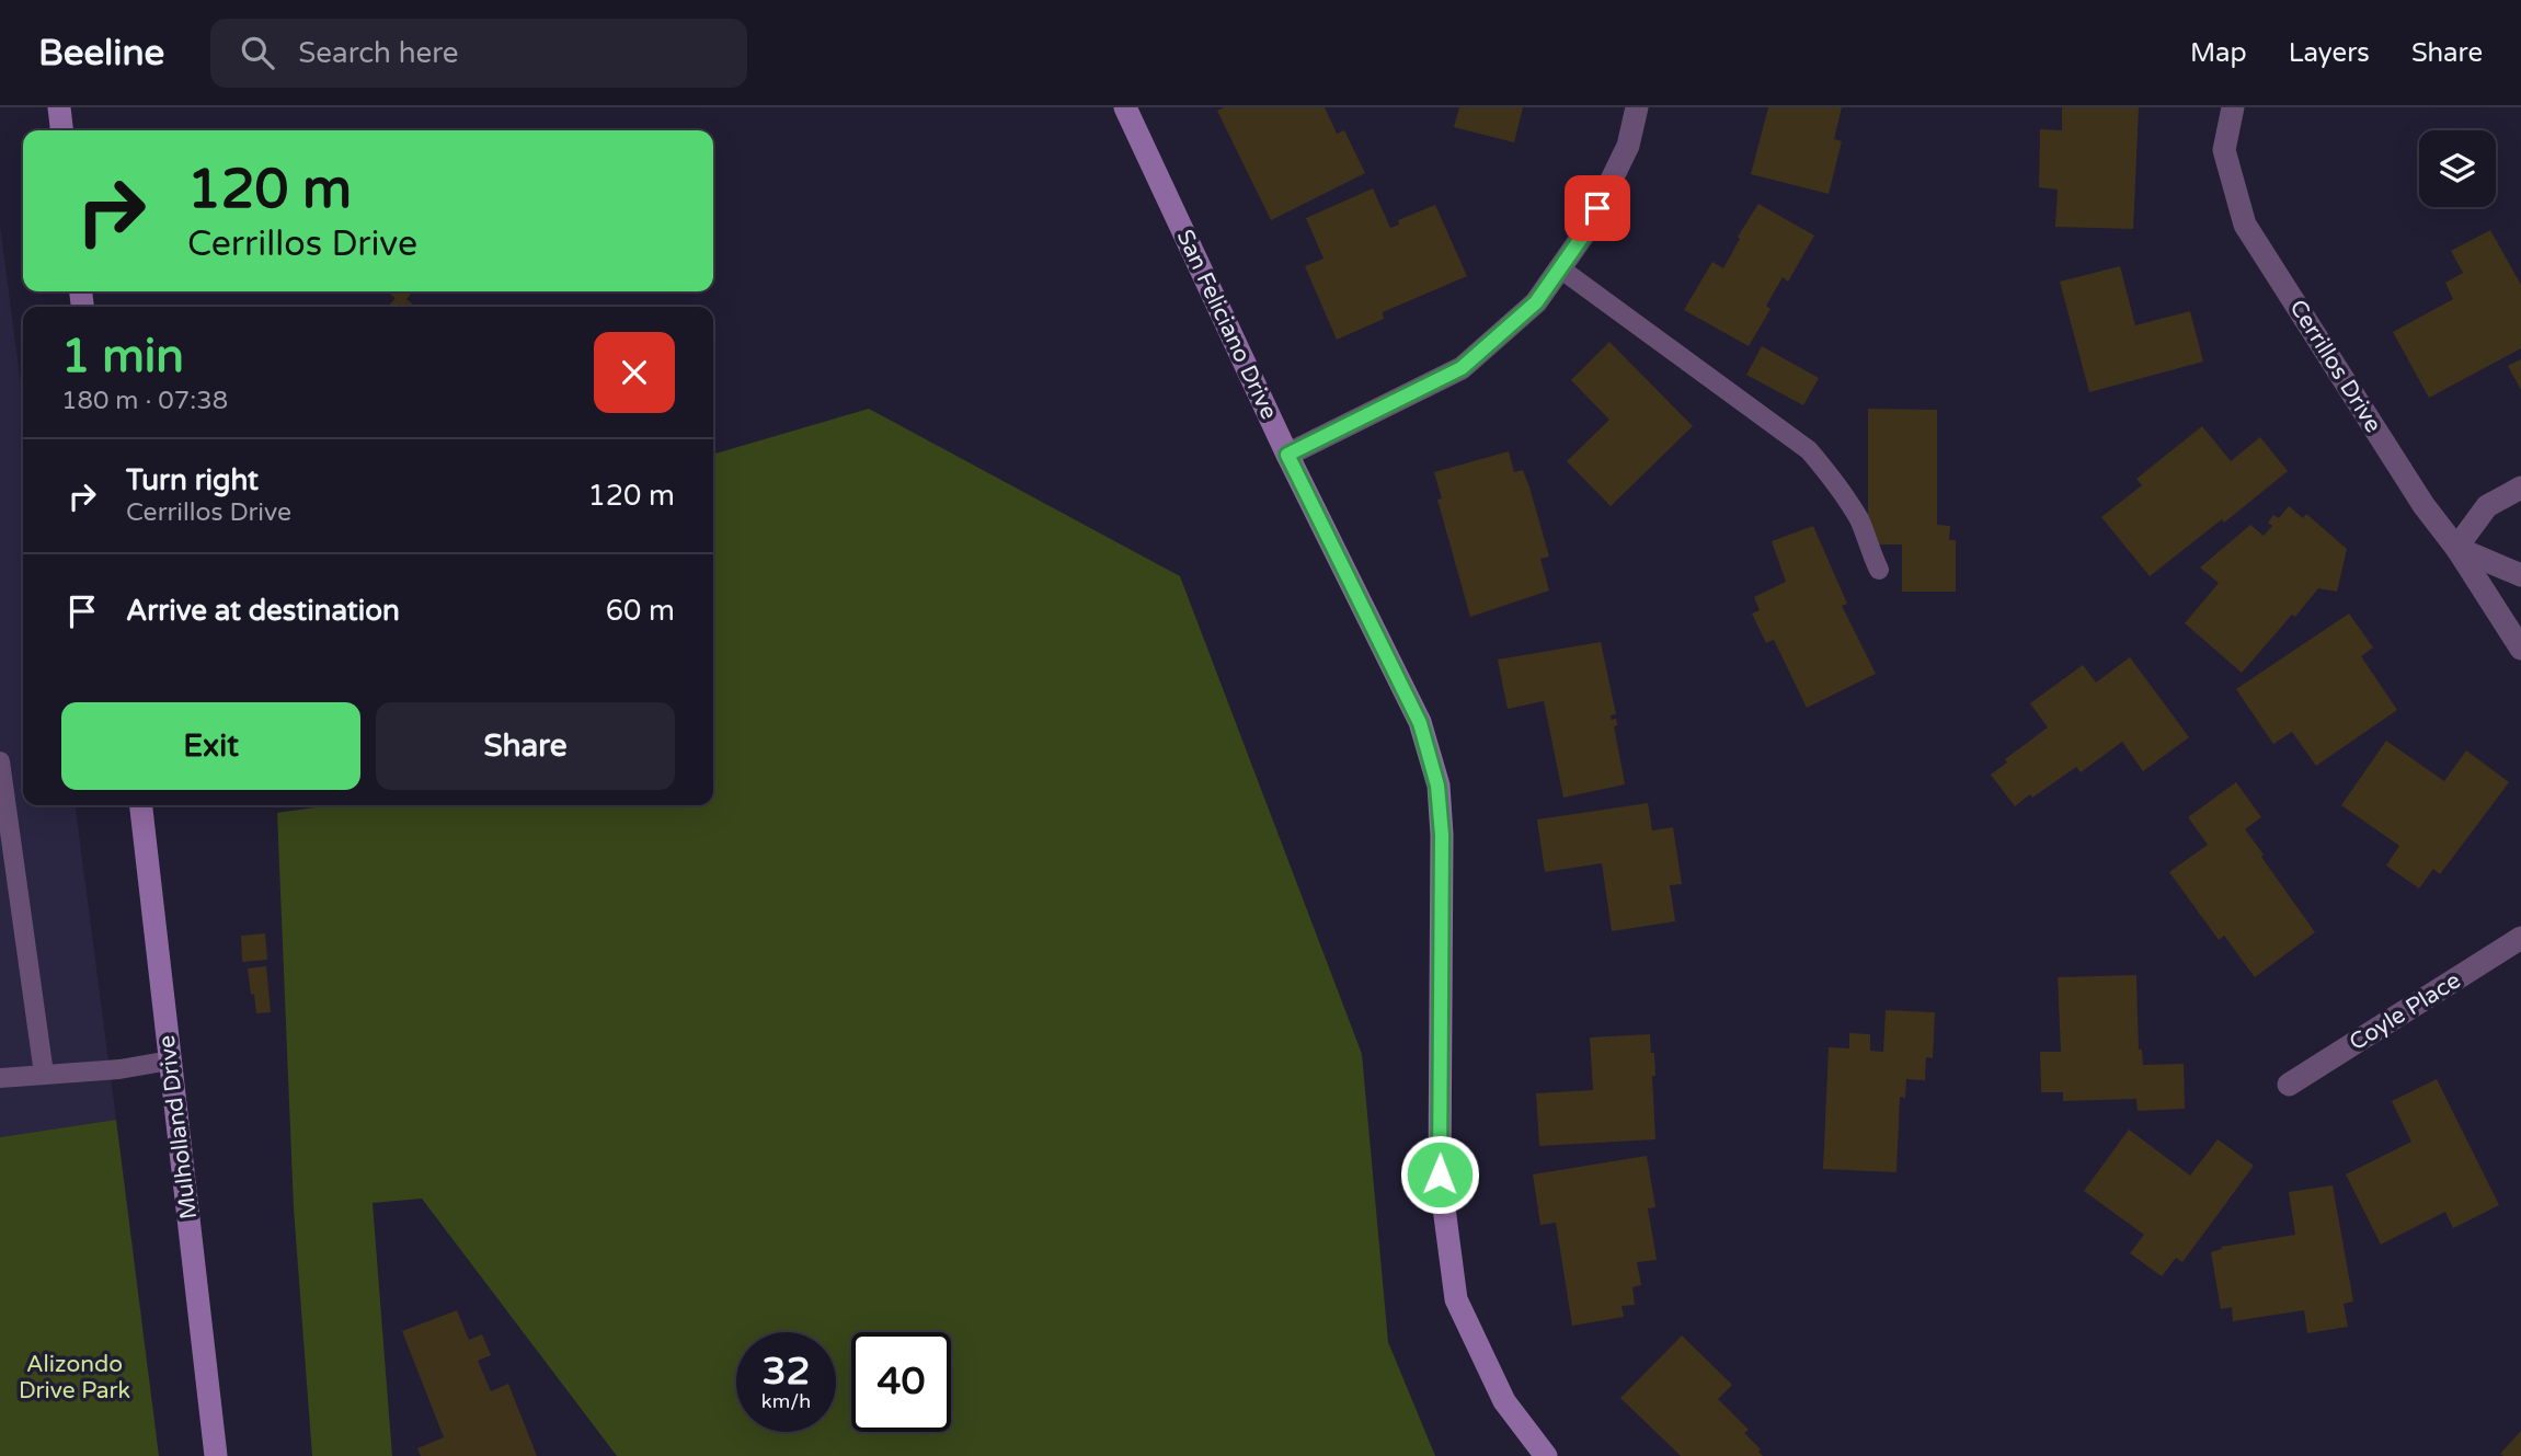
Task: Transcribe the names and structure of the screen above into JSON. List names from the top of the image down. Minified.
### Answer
{"streets":{"street":["San Feliciano Drive","Cerrillos Drive","Coyle Place","Mulholland Drive"]},"parks":["Alizondo Drive Park"],"page":{"header":"Beeline","search":"Search here","nav":["Map","Layers","Share"],"turn":["120 m","Cerrillos Drive"],"heading":["1 min","180 m · 07:38"],"list":[{"name":"Turn right","note":"Cerrillos Drive","value":"120 m"},{"name":"Arrive at destination","value":"60 m"}],"buttons":["Exit","Share"],"speed":"32 km/h","limit":"40"}}
